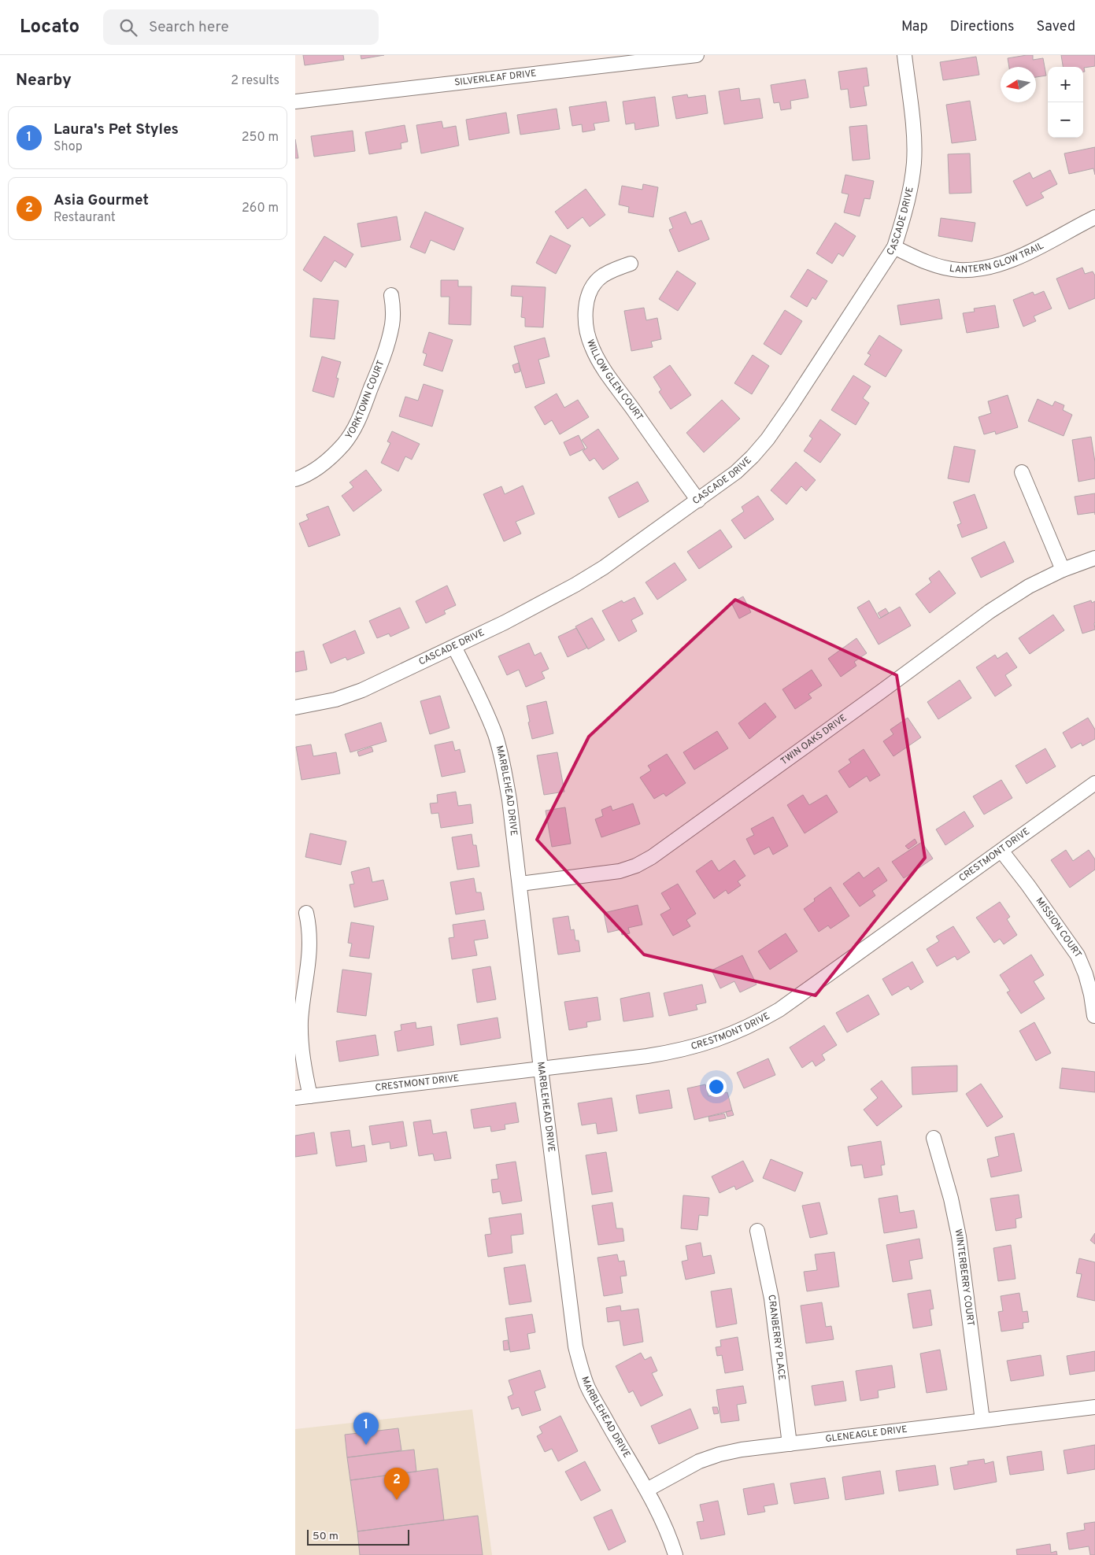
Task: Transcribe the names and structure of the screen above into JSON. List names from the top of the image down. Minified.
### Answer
{"streets":{"street":["SILVERLEAF DRIVE","CASCADE DRIVE","LANTERN GLOW TRAIL","WILLOW GLEN COURT","YORKTOWN COURT","TWIN OAKS DRIVE","MARBLEHEAD DRIVE","CRESTMONT DRIVE","MISSION COURT","WINTERBERRY COURT","CRANBERRY PLACE","GLENEAGLE DRIVE"]},"crossings":[["CASCADE DRIVE","LANTERN GLOW TRAIL"],["CASCADE DRIVE","WILLOW GLEN COURT"],["CASCADE DRIVE","MARBLEHEAD DRIVE"],["TWIN OAKS DRIVE","MARBLEHEAD DRIVE"],["MARBLEHEAD DRIVE","CRESTMONT DRIVE"],["MARBLEHEAD DRIVE","GLENEAGLE DRIVE"],["CRESTMONT DRIVE","MISSION COURT"],["WINTERBERRY COURT","GLENEAGLE DRIVE"],["CRANBERRY PLACE","GLENEAGLE DRIVE"]],"scale_bar":"50 m","north":"left","page":{"header":"Locato","search":"Search here","nav":["Map","Directions","Saved"],"heading":["Nearby","2 results"],"map_buttons":["+","−"],"list":[{"mark":"1","name":"Laura's Pet Styles","note":"Shop","value":"250 m"},{"mark":"2","name":"Asia Gourmet","note":"Restaurant","value":"260 m"}],"pins":["1","2"],"scale":"50 m"}}
